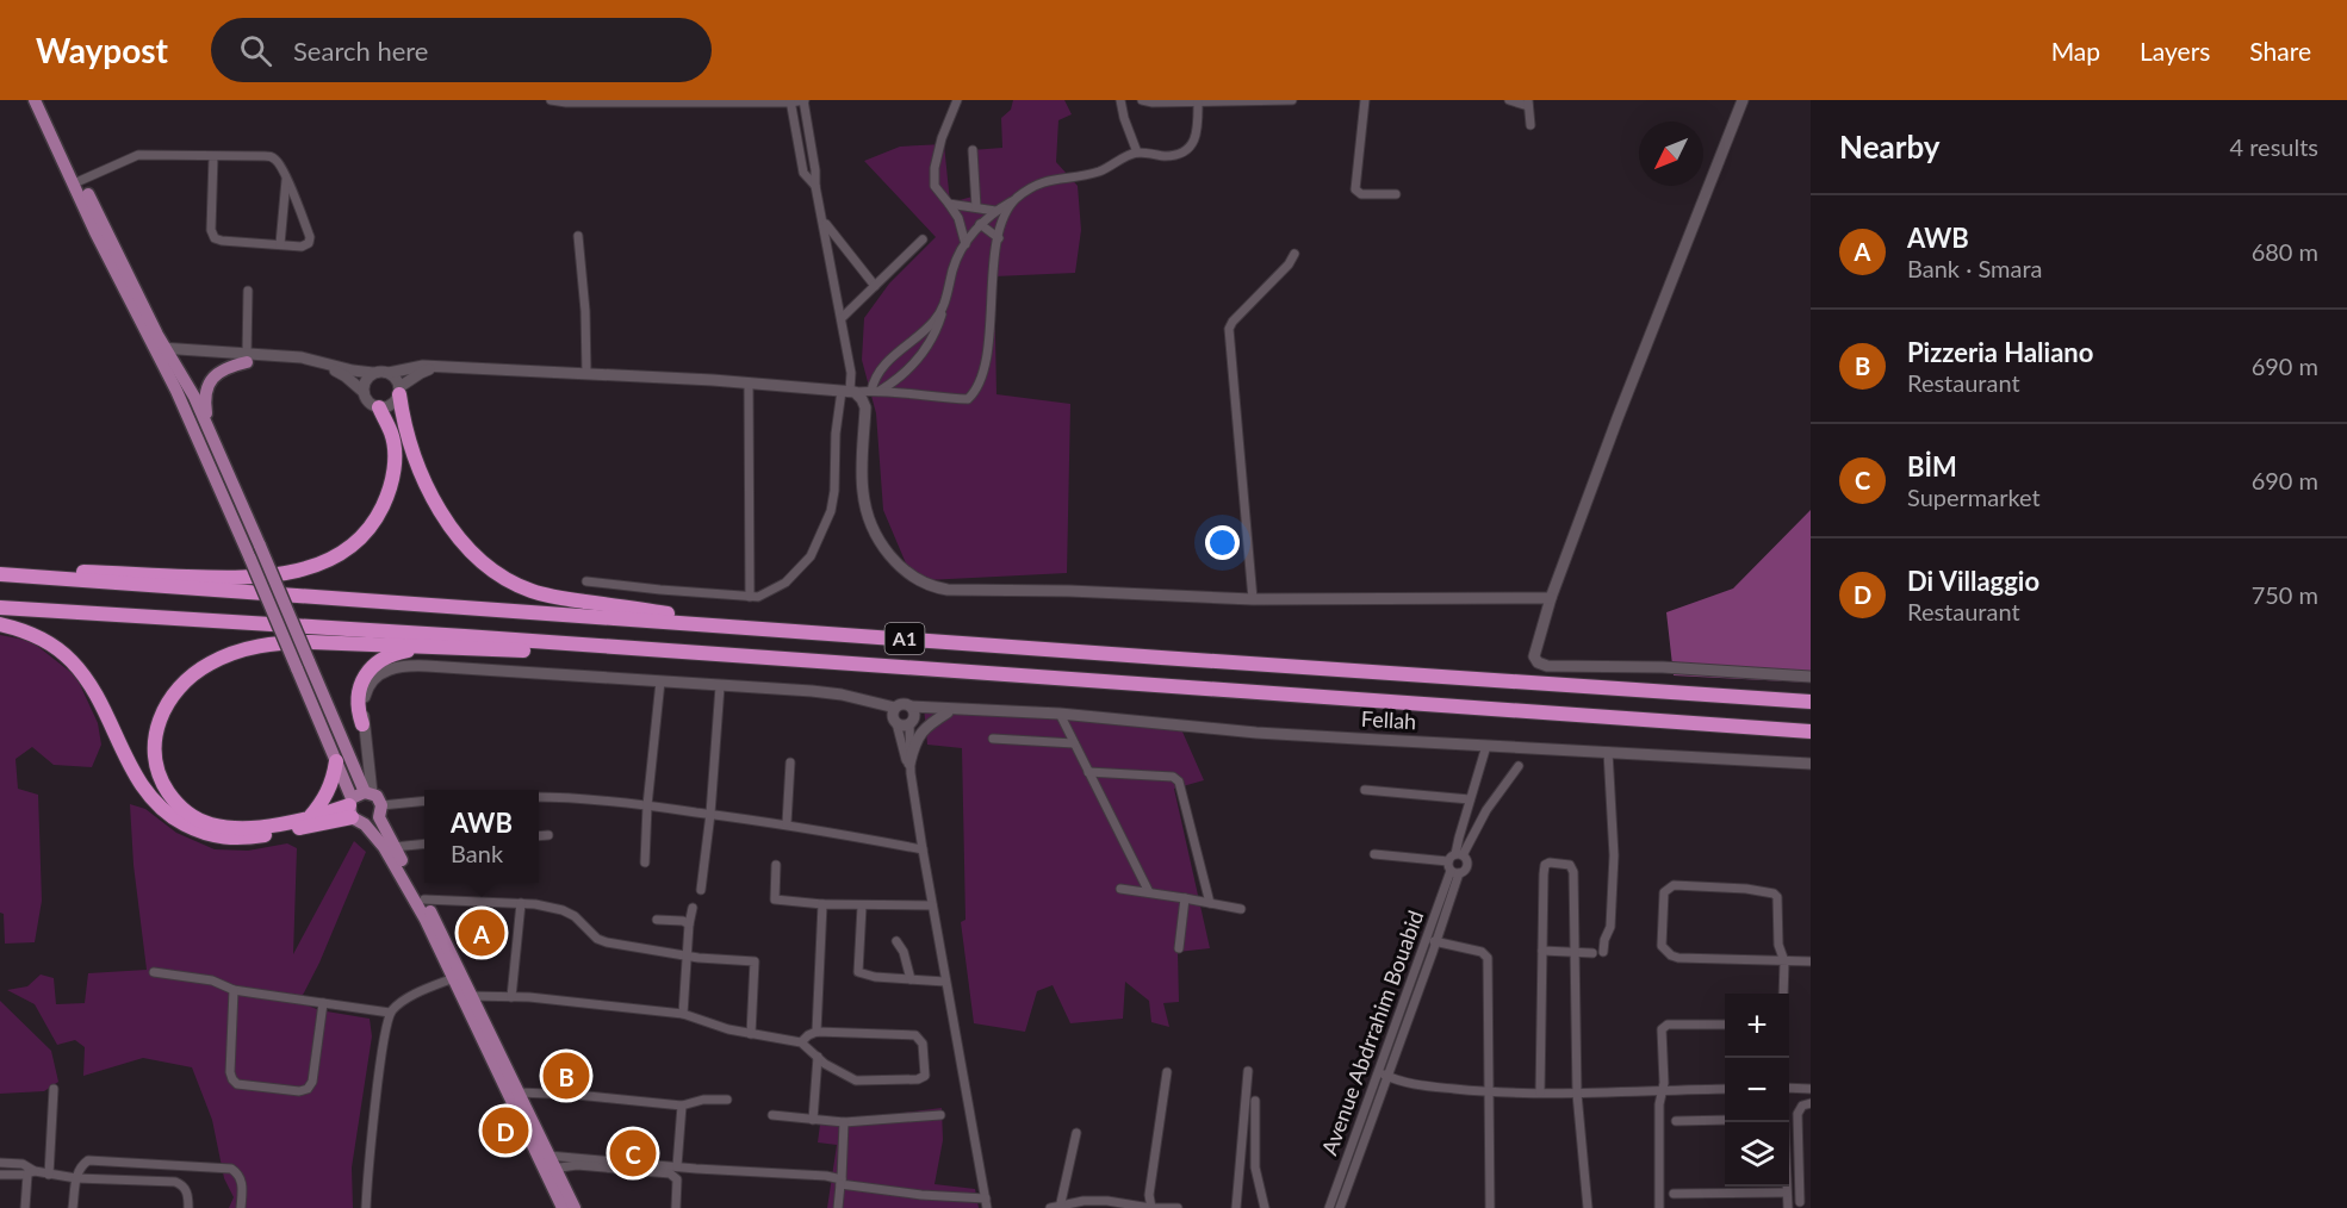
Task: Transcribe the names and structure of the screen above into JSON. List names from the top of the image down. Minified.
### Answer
{"streets":{"highway":["A1"],"street":["Fellah","Avenue Abdrrahim Bouabid"]},"north":"bottom left","page":{"header":"Waypost","search":"Search here","nav":["Map","Layers","Share"],"heading":["Nearby","4 results"],"list":[{"mark":"A","name":"AWB","note":"Bank · Smara","value":"680 m"},{"mark":"B","name":"Pizzeria Haliano","note":"Restaurant","value":"690 m"},{"mark":"C","name":"BİM","note":"Supermarket","value":"690 m"},{"mark":"D","name":"Di Villaggio","note":"Restaurant","value":"750 m"}],"popup":["AWB","Bank"],"pins":["A","B","D","C"],"map_buttons":["+","−"]}}
